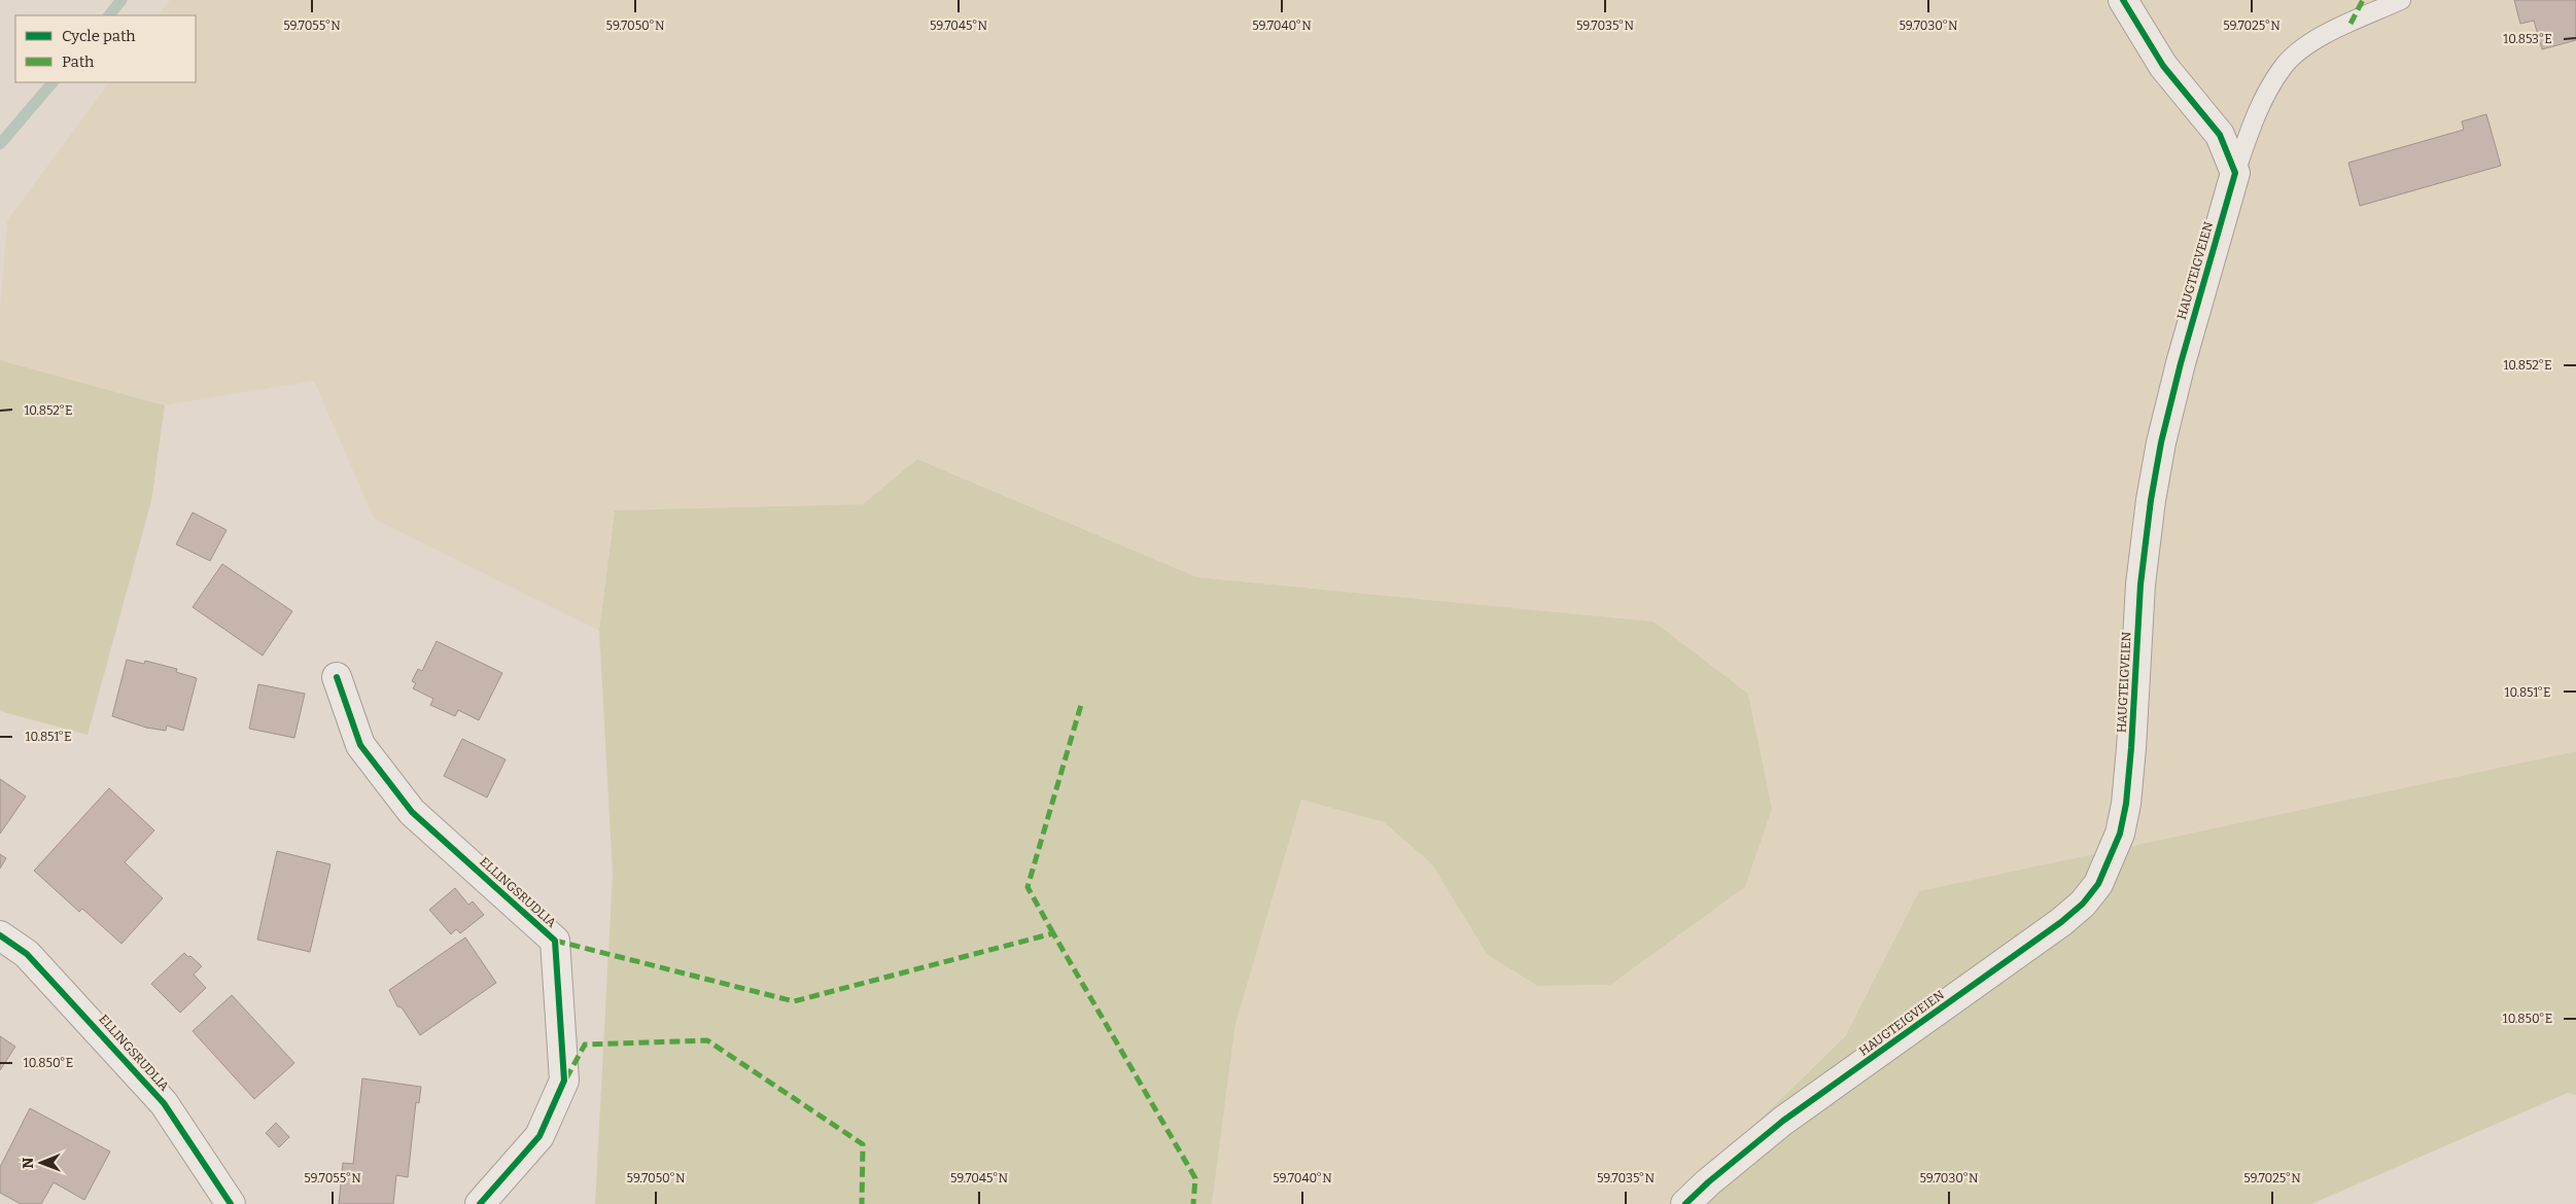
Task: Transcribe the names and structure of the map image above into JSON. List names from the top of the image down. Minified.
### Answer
{"streets":{"street":["HAUGTEIGVEIEN","ELLINGSRUDLIA"]},"legend":["Cycle path","Path"],"north":"left","coordinates":["59.7055°N","59.7050°N","59.7045°N","59.7040°N","59.7035°N","59.7030°N","59.7025°N","10.853°E","10.852°E","10.851°E","10.850°E"]}
